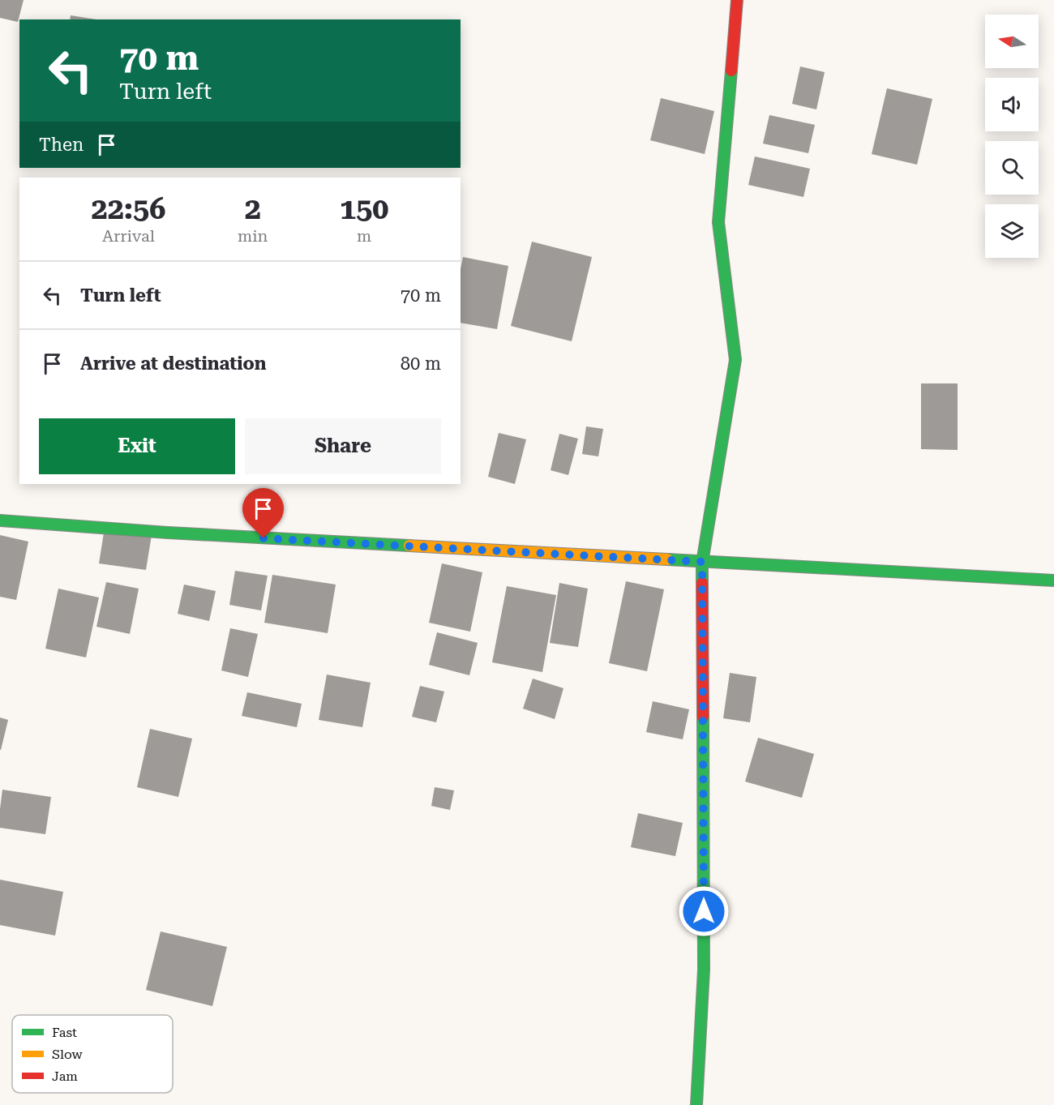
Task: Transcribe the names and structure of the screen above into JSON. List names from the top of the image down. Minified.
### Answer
{"legend":["Fast","Slow","Jam"],"north":"left","page":{"turn":["70 m","Turn left"],"then":"Then","eta":["22:56","Arrival","2","min","150","m"],"list":[{"name":"Turn left","value":"70 m"},{"name":"Arrive at destination","value":"80 m"}],"buttons":["Exit","Share"]}}
